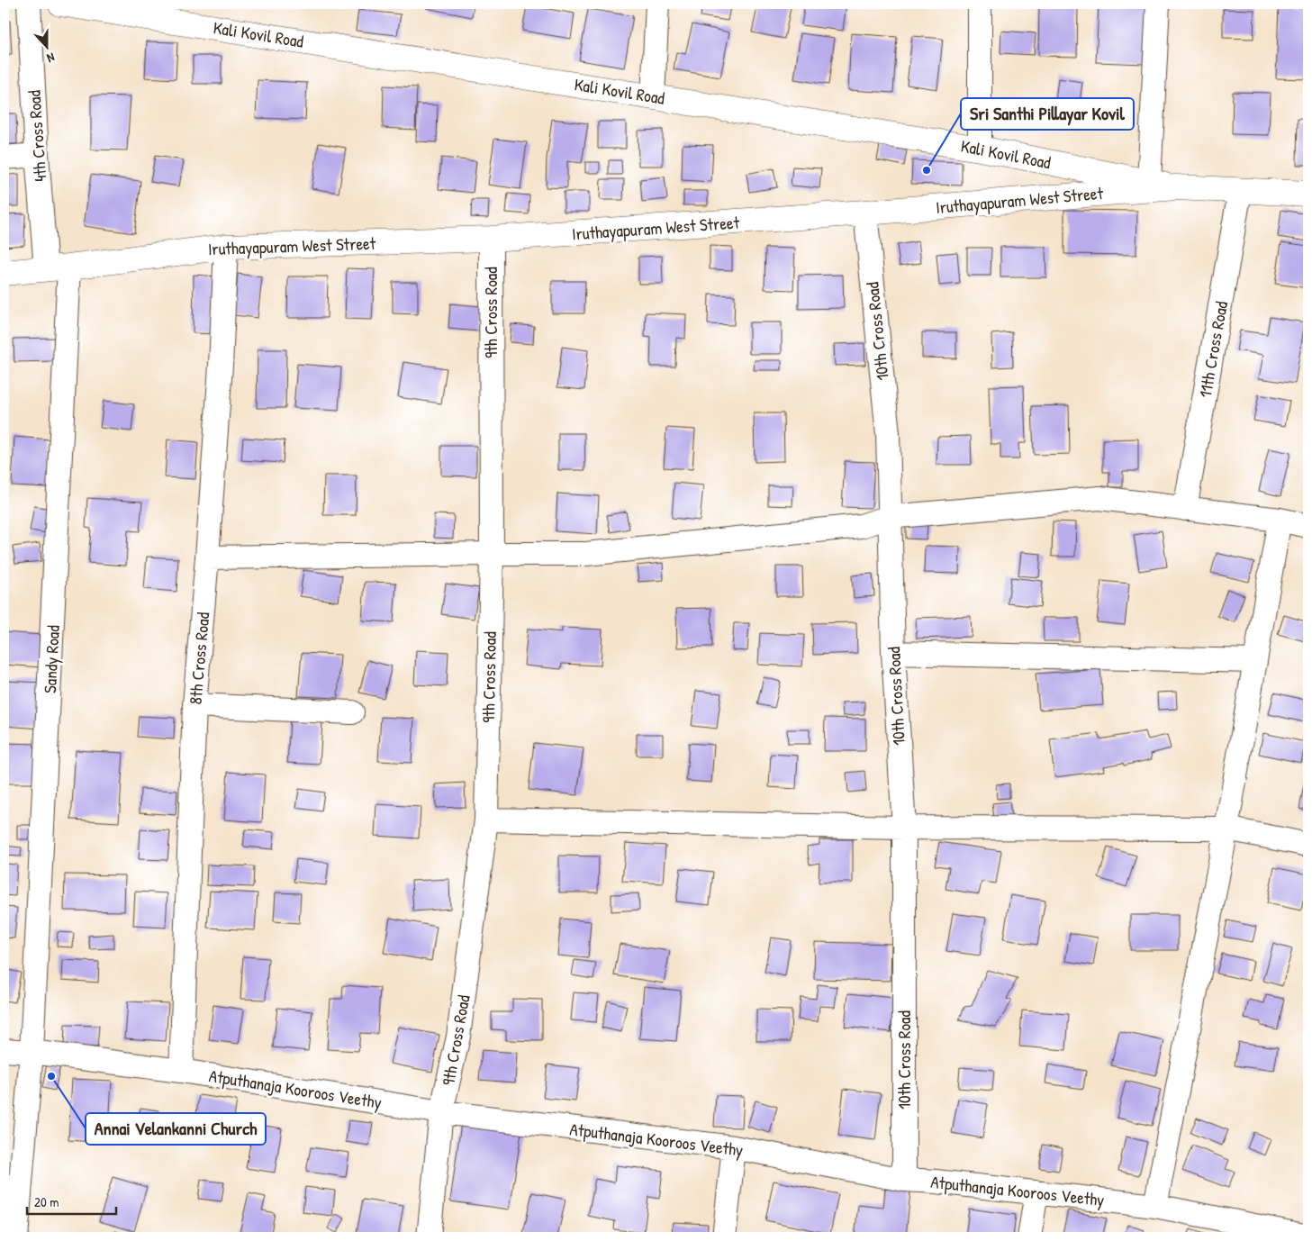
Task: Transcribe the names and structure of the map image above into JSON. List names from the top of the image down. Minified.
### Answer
{"streets":{"main road":["Kali Kovil Road","Iruthayapuram West Street"],"street":["4th Cross Road","9th Cross Road","10th Cross Road","11th Cross Road","8th Cross Road","Sandy Road","Atputhanaja Kooroos Veethy"]},"crossings":[["Kali Kovil Road","Iruthayapuram West Street"],["4th Cross Road","Iruthayapuram West Street"],["4th Cross Road","Sandy Road"],["Iruthayapuram West Street","9th Cross Road"],["Iruthayapuram West Street","10th Cross Road"],["Iruthayapuram West Street","11th Cross Road"],["Iruthayapuram West Street","8th Cross Road"],["Iruthayapuram West Street","Sandy Road"],["9th Cross Road","Atputhanaja Kooroos Veethy"],["10th Cross Road","Atputhanaja Kooroos Veethy"],["8th Cross Road","Atputhanaja Kooroos Veethy"],["Sandy Road","Atputhanaja Kooroos Veethy"]],"places":["Sri Santhi Pillayar Kovil","Annai Velankanni Church"],"scale_bar":"20 m","north":"bottom"}
